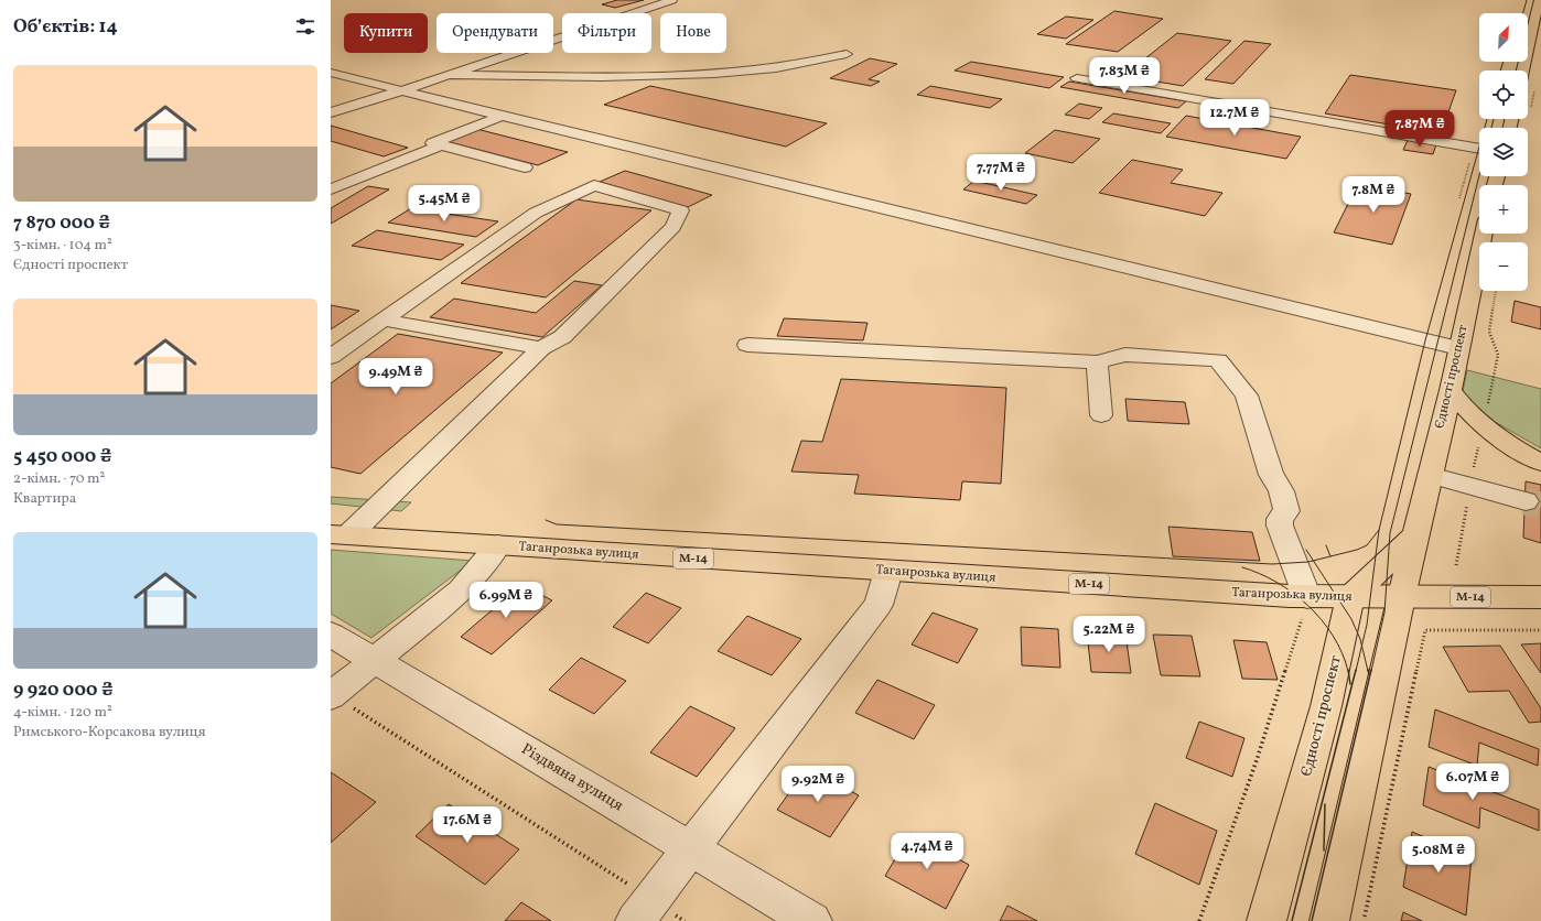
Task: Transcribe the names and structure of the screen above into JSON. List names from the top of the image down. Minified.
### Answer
{"streets":{"main road":["Єдності проспект","Таганрозька вулиця","М-14"],"street":["Різдвяна вулиця"]},"crossings":[["Єдності проспект","Таганрозька вулиця"]],"north":"top right","page":{"heading":"Об’єктів: 14","map_buttons":["+","−"],"chip":["Купити","Орендувати","Фільтри","Нове"],"list":[{"name":"7 870 000 ₴","note":"3-кімн. · 104 m² · Єдності проспект"},{"name":"5 450 000 ₴","note":"2-кімн. · 70 m² · Квартира"},{"name":"9 920 000 ₴","note":"4-кімн. · 120 m² · Римського-Корсакова вулиця"}],"price":["7.83M ₴","12.7M ₴","7.87M ₴","7.77M ₴","7.8M ₴","5.45M ₴","9.49M ₴","6.99M ₴","5.22M ₴","6.07M ₴","9.92M ₴","17.6M ₴","4.74M ₴","5.08M ₴"]}}
